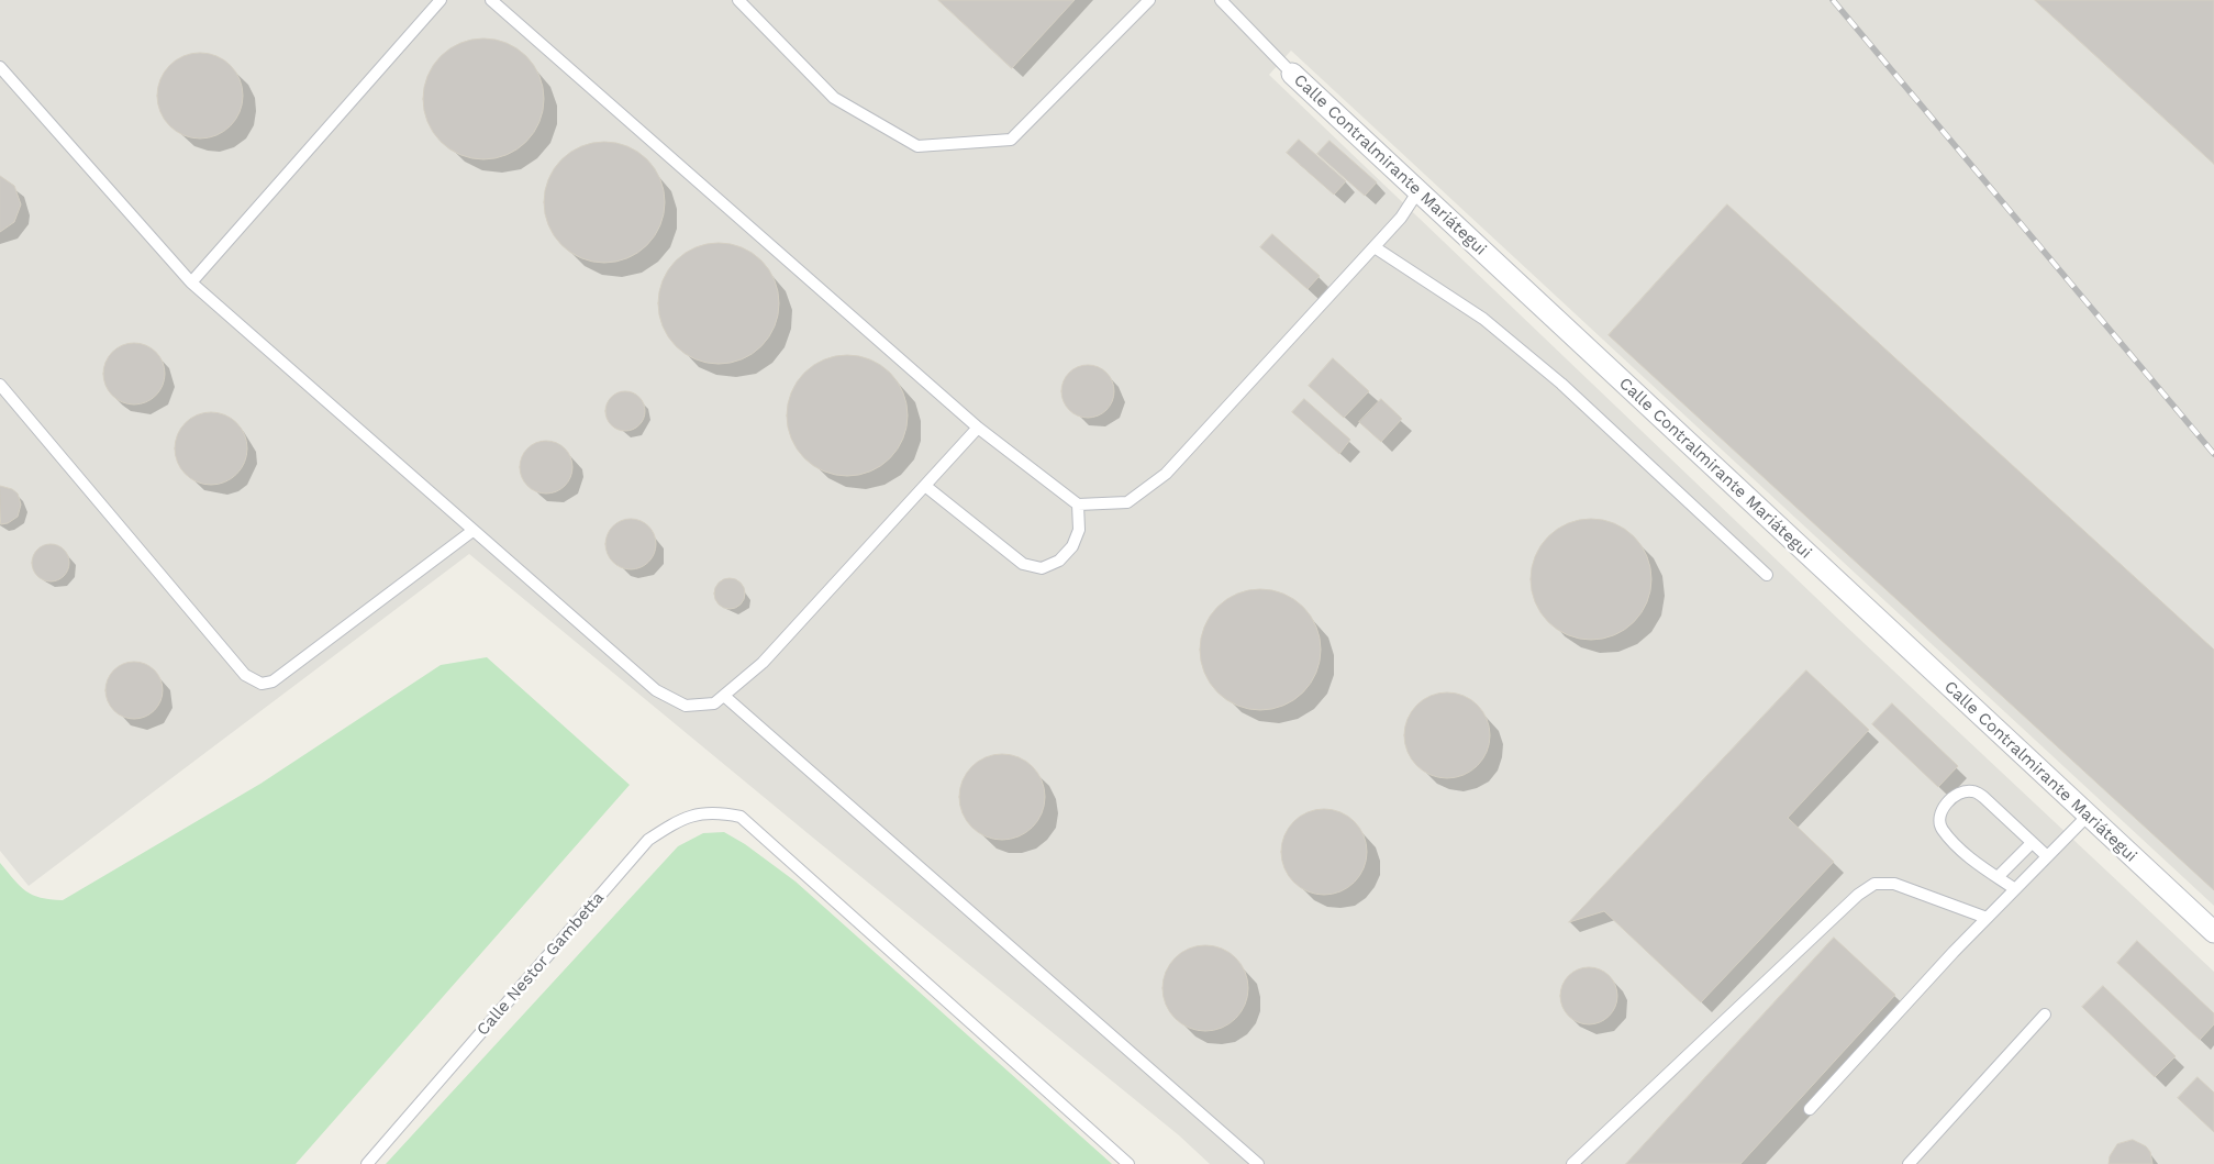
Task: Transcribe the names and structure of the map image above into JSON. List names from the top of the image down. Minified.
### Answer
{"streets":{"street":["Calle Contralmirante Mariátegui"],"lane":["Calle Nestor Gambetta"]}}
